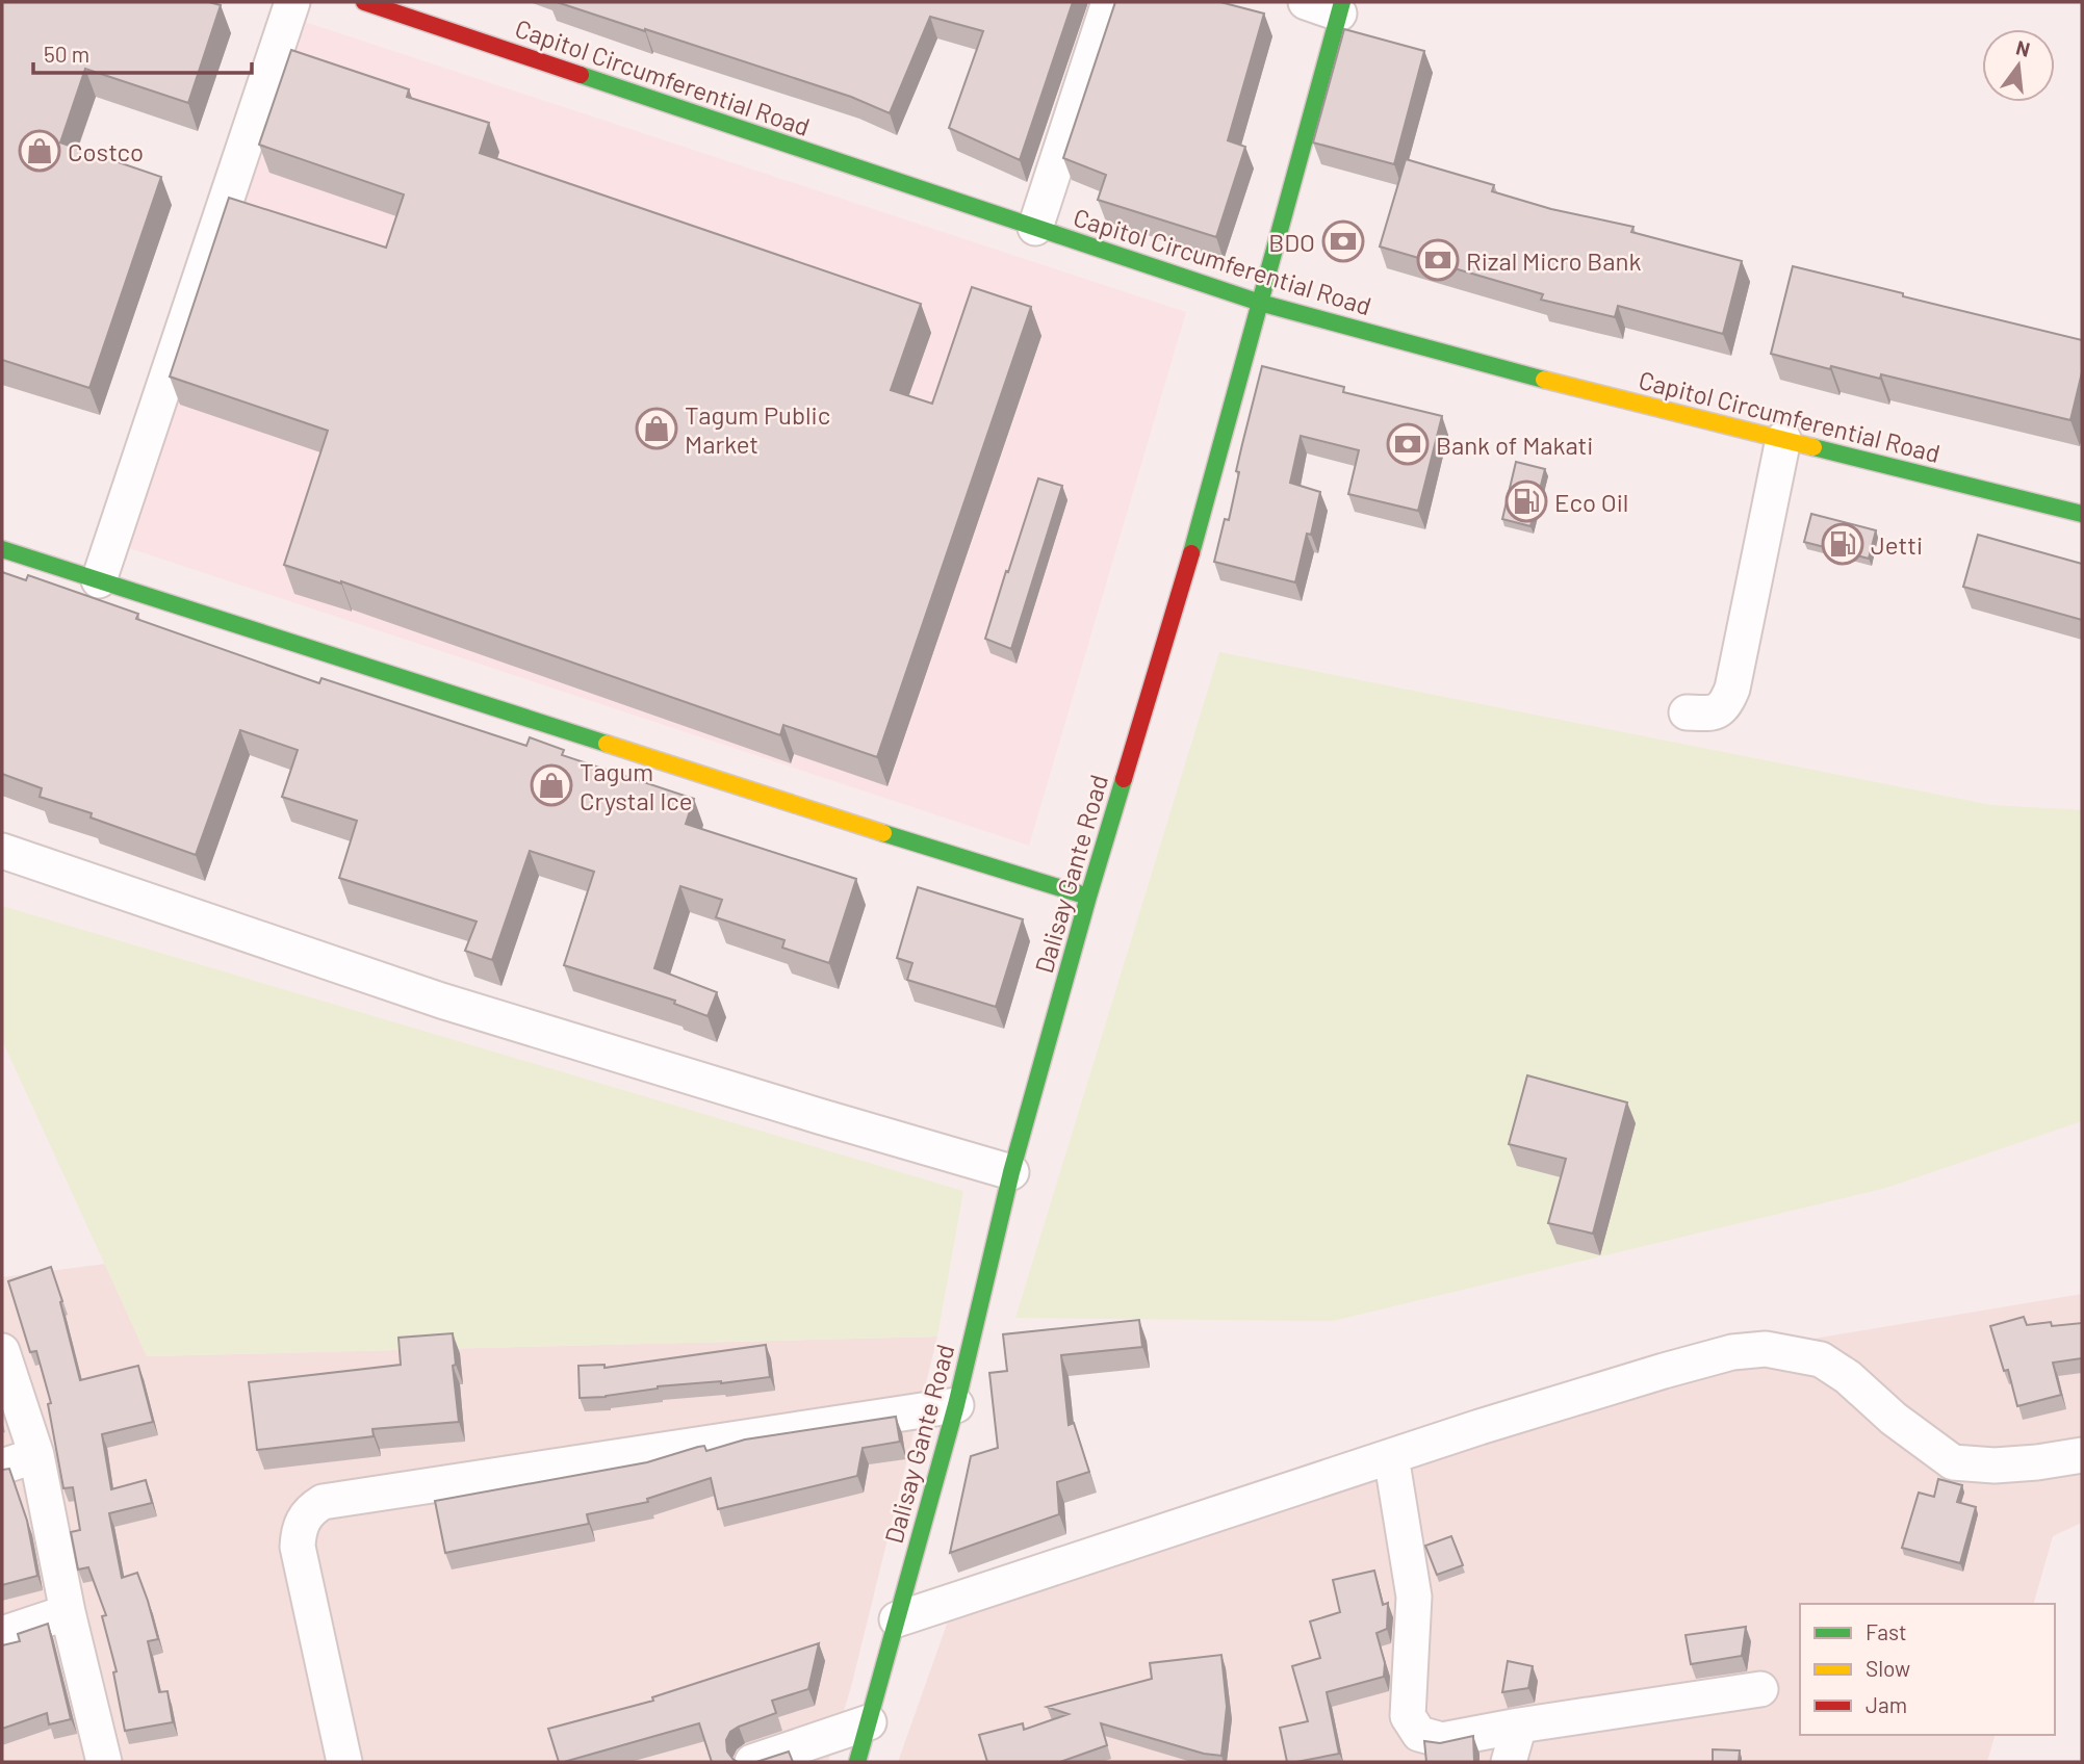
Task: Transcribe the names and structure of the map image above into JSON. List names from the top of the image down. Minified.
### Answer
{"streets":{"main road":["Capitol Circumferential Road","Dalisay Gante Road"]},"crossings":[["Capitol Circumferential Road","Dalisay Gante Road"]],"places":{"shop":["Costco","Tagum Public Market","Tagum Crystal Ice"],"bank":["BDO","Rizal Micro Bank","Bank of Makati"],"fuel station":["Eco Oil","Jetti"]},"legend":["Fast","Slow","Jam"],"scale_bar":"50 m","north":"top"}
